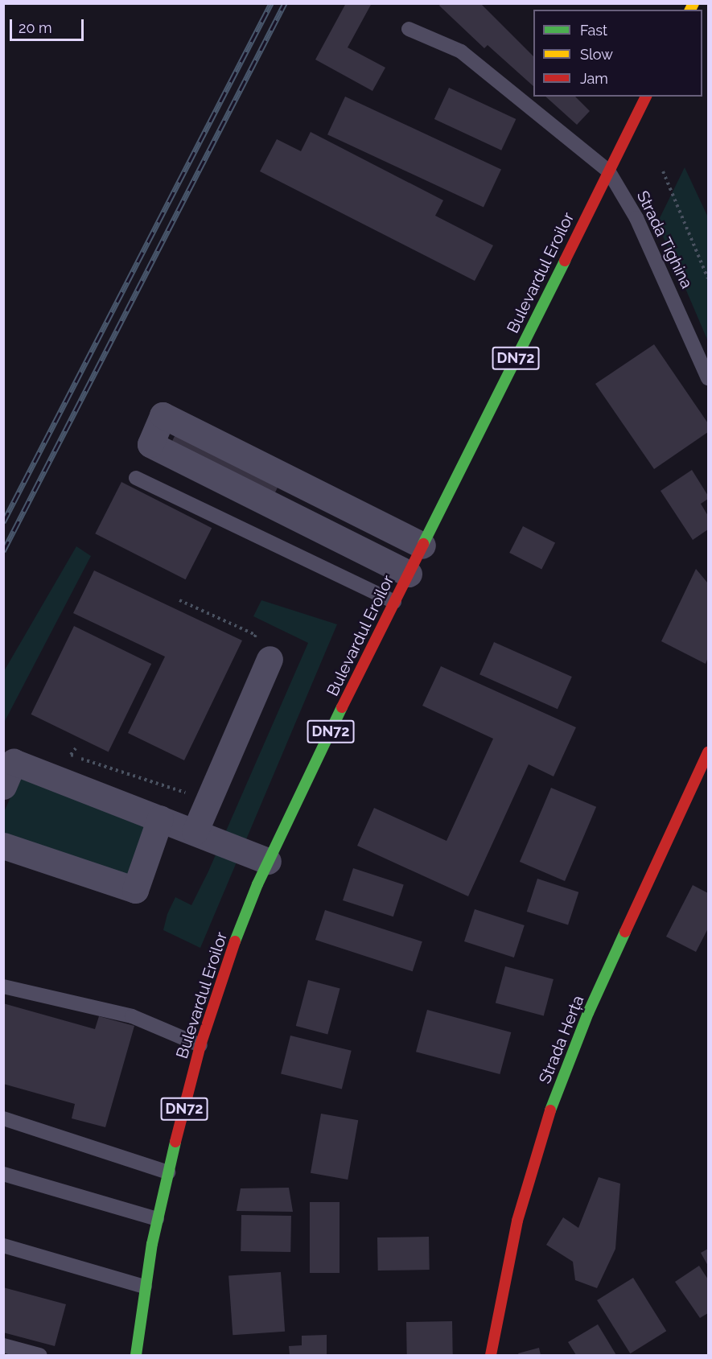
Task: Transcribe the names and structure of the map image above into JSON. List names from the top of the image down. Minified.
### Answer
{"streets":{"main road":["Bulevardul Eroilor","DN72","Strada Herța"],"lane":["Strada Tighina"]},"crossings":[["Strada Tighina","Bulevardul Eroilor"]],"legend":["Fast","Slow","Jam"],"scale_bar":"20 m"}
